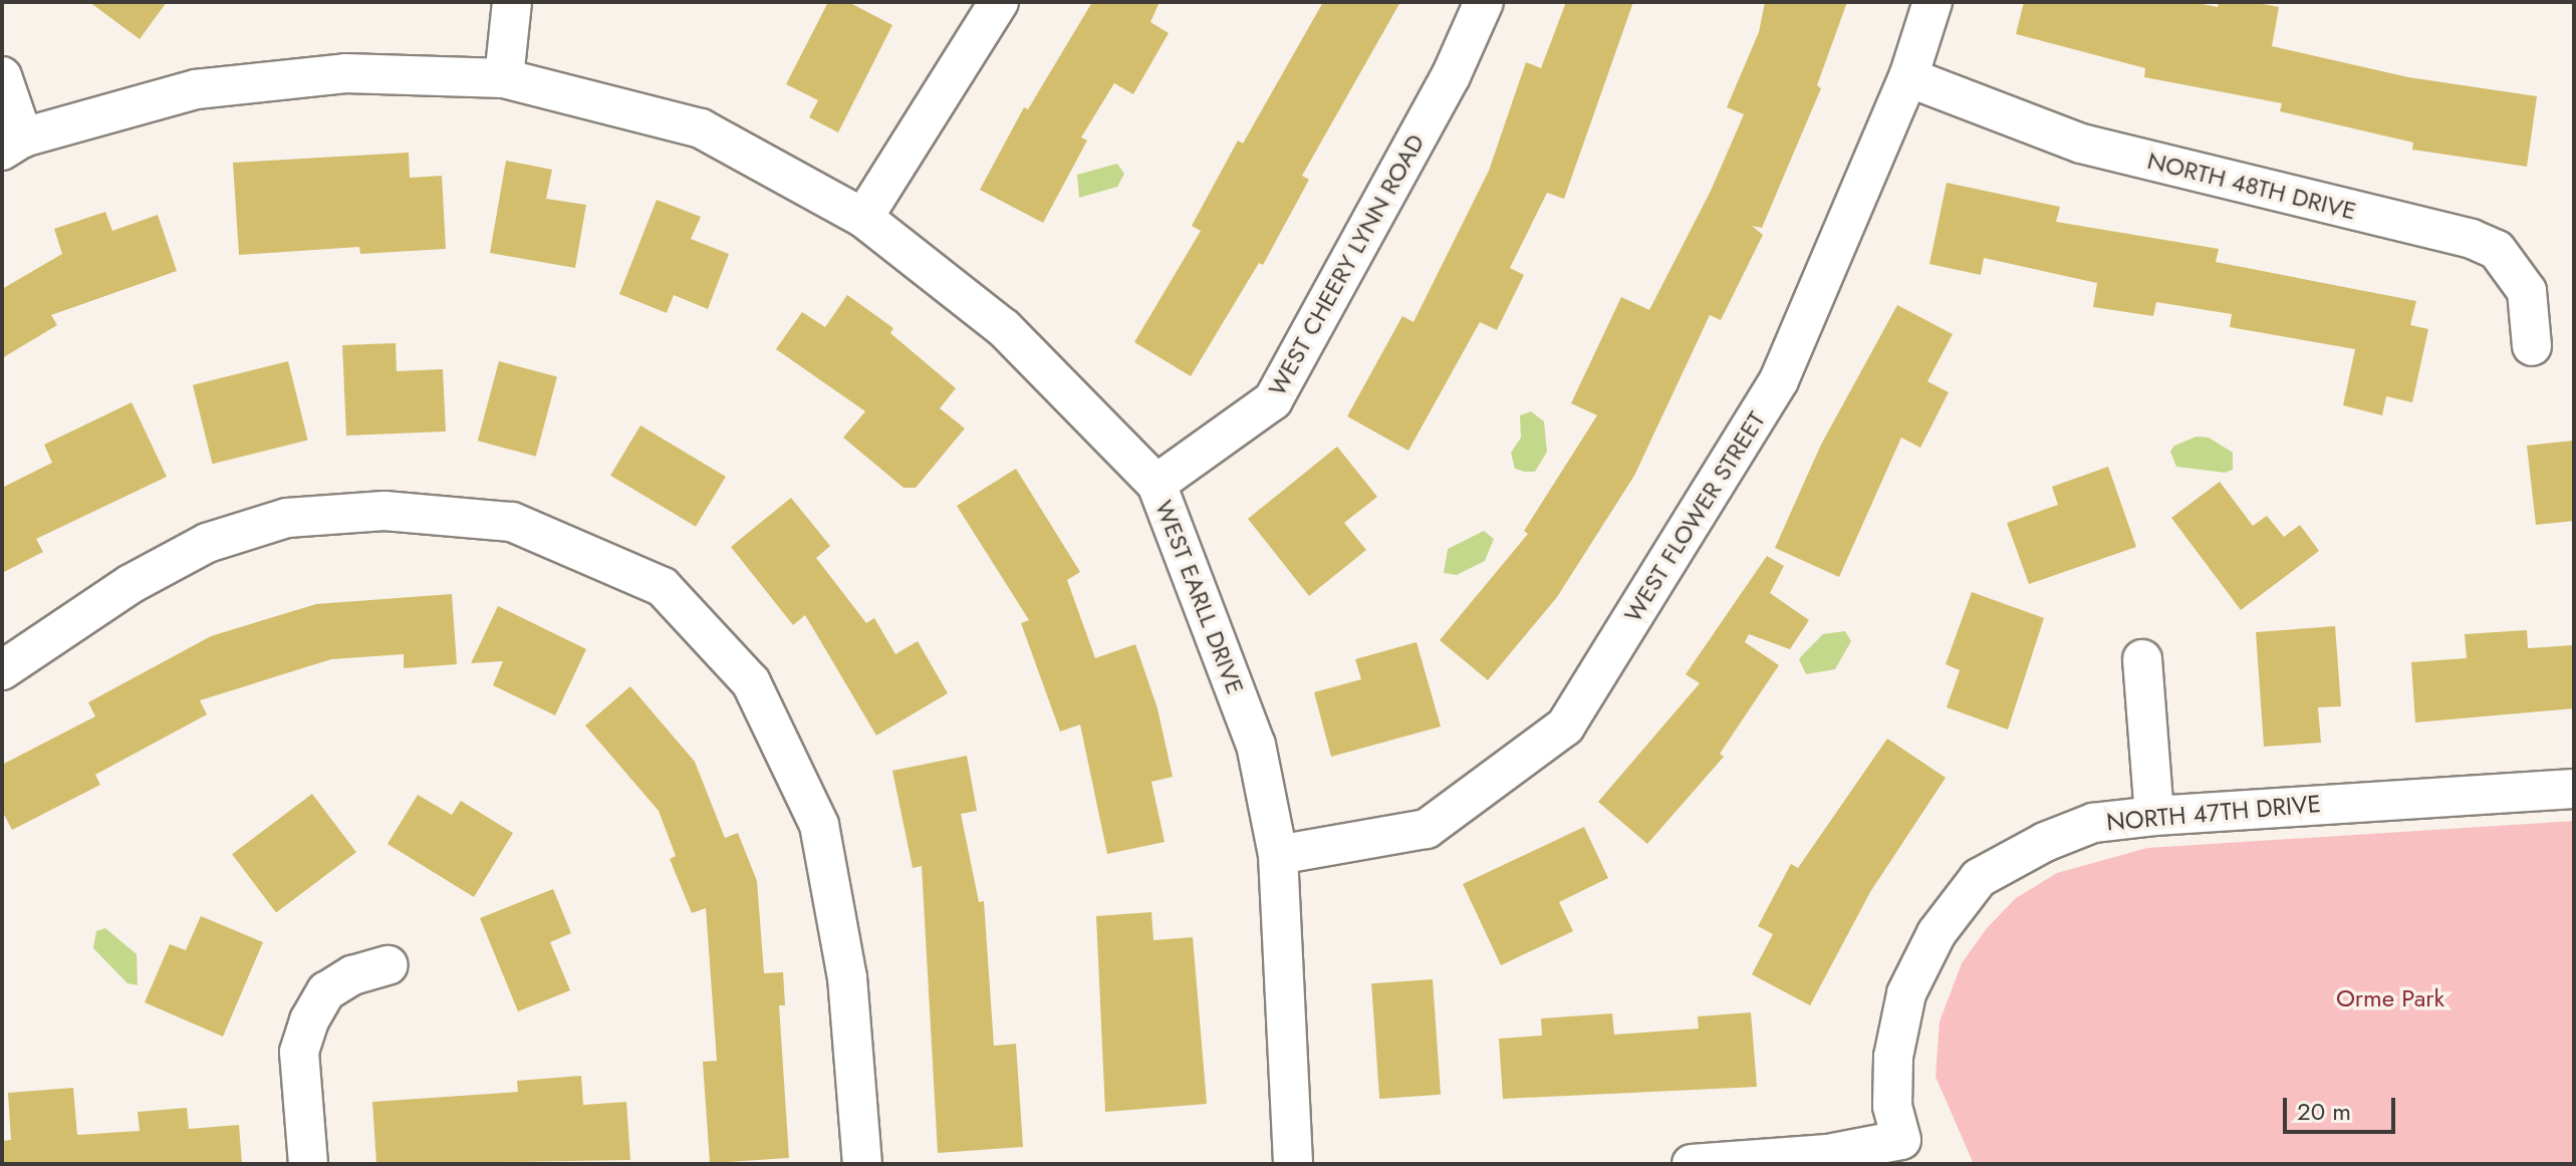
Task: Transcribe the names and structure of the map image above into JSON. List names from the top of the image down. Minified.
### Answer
{"streets":{"street":["NORTH 48TH DRIVE","WEST CHEERY LYNN ROAD","WEST FLOWER STREET","WEST EARLL DRIVE","NORTH 47TH DRIVE"]},"crossings":[["NORTH 48TH DRIVE","WEST FLOWER STREET"],["WEST CHEERY LYNN ROAD","WEST EARLL DRIVE"],["WEST FLOWER STREET","WEST EARLL DRIVE"]],"parks":["Orme Park"],"scale_bar":"20 m"}
